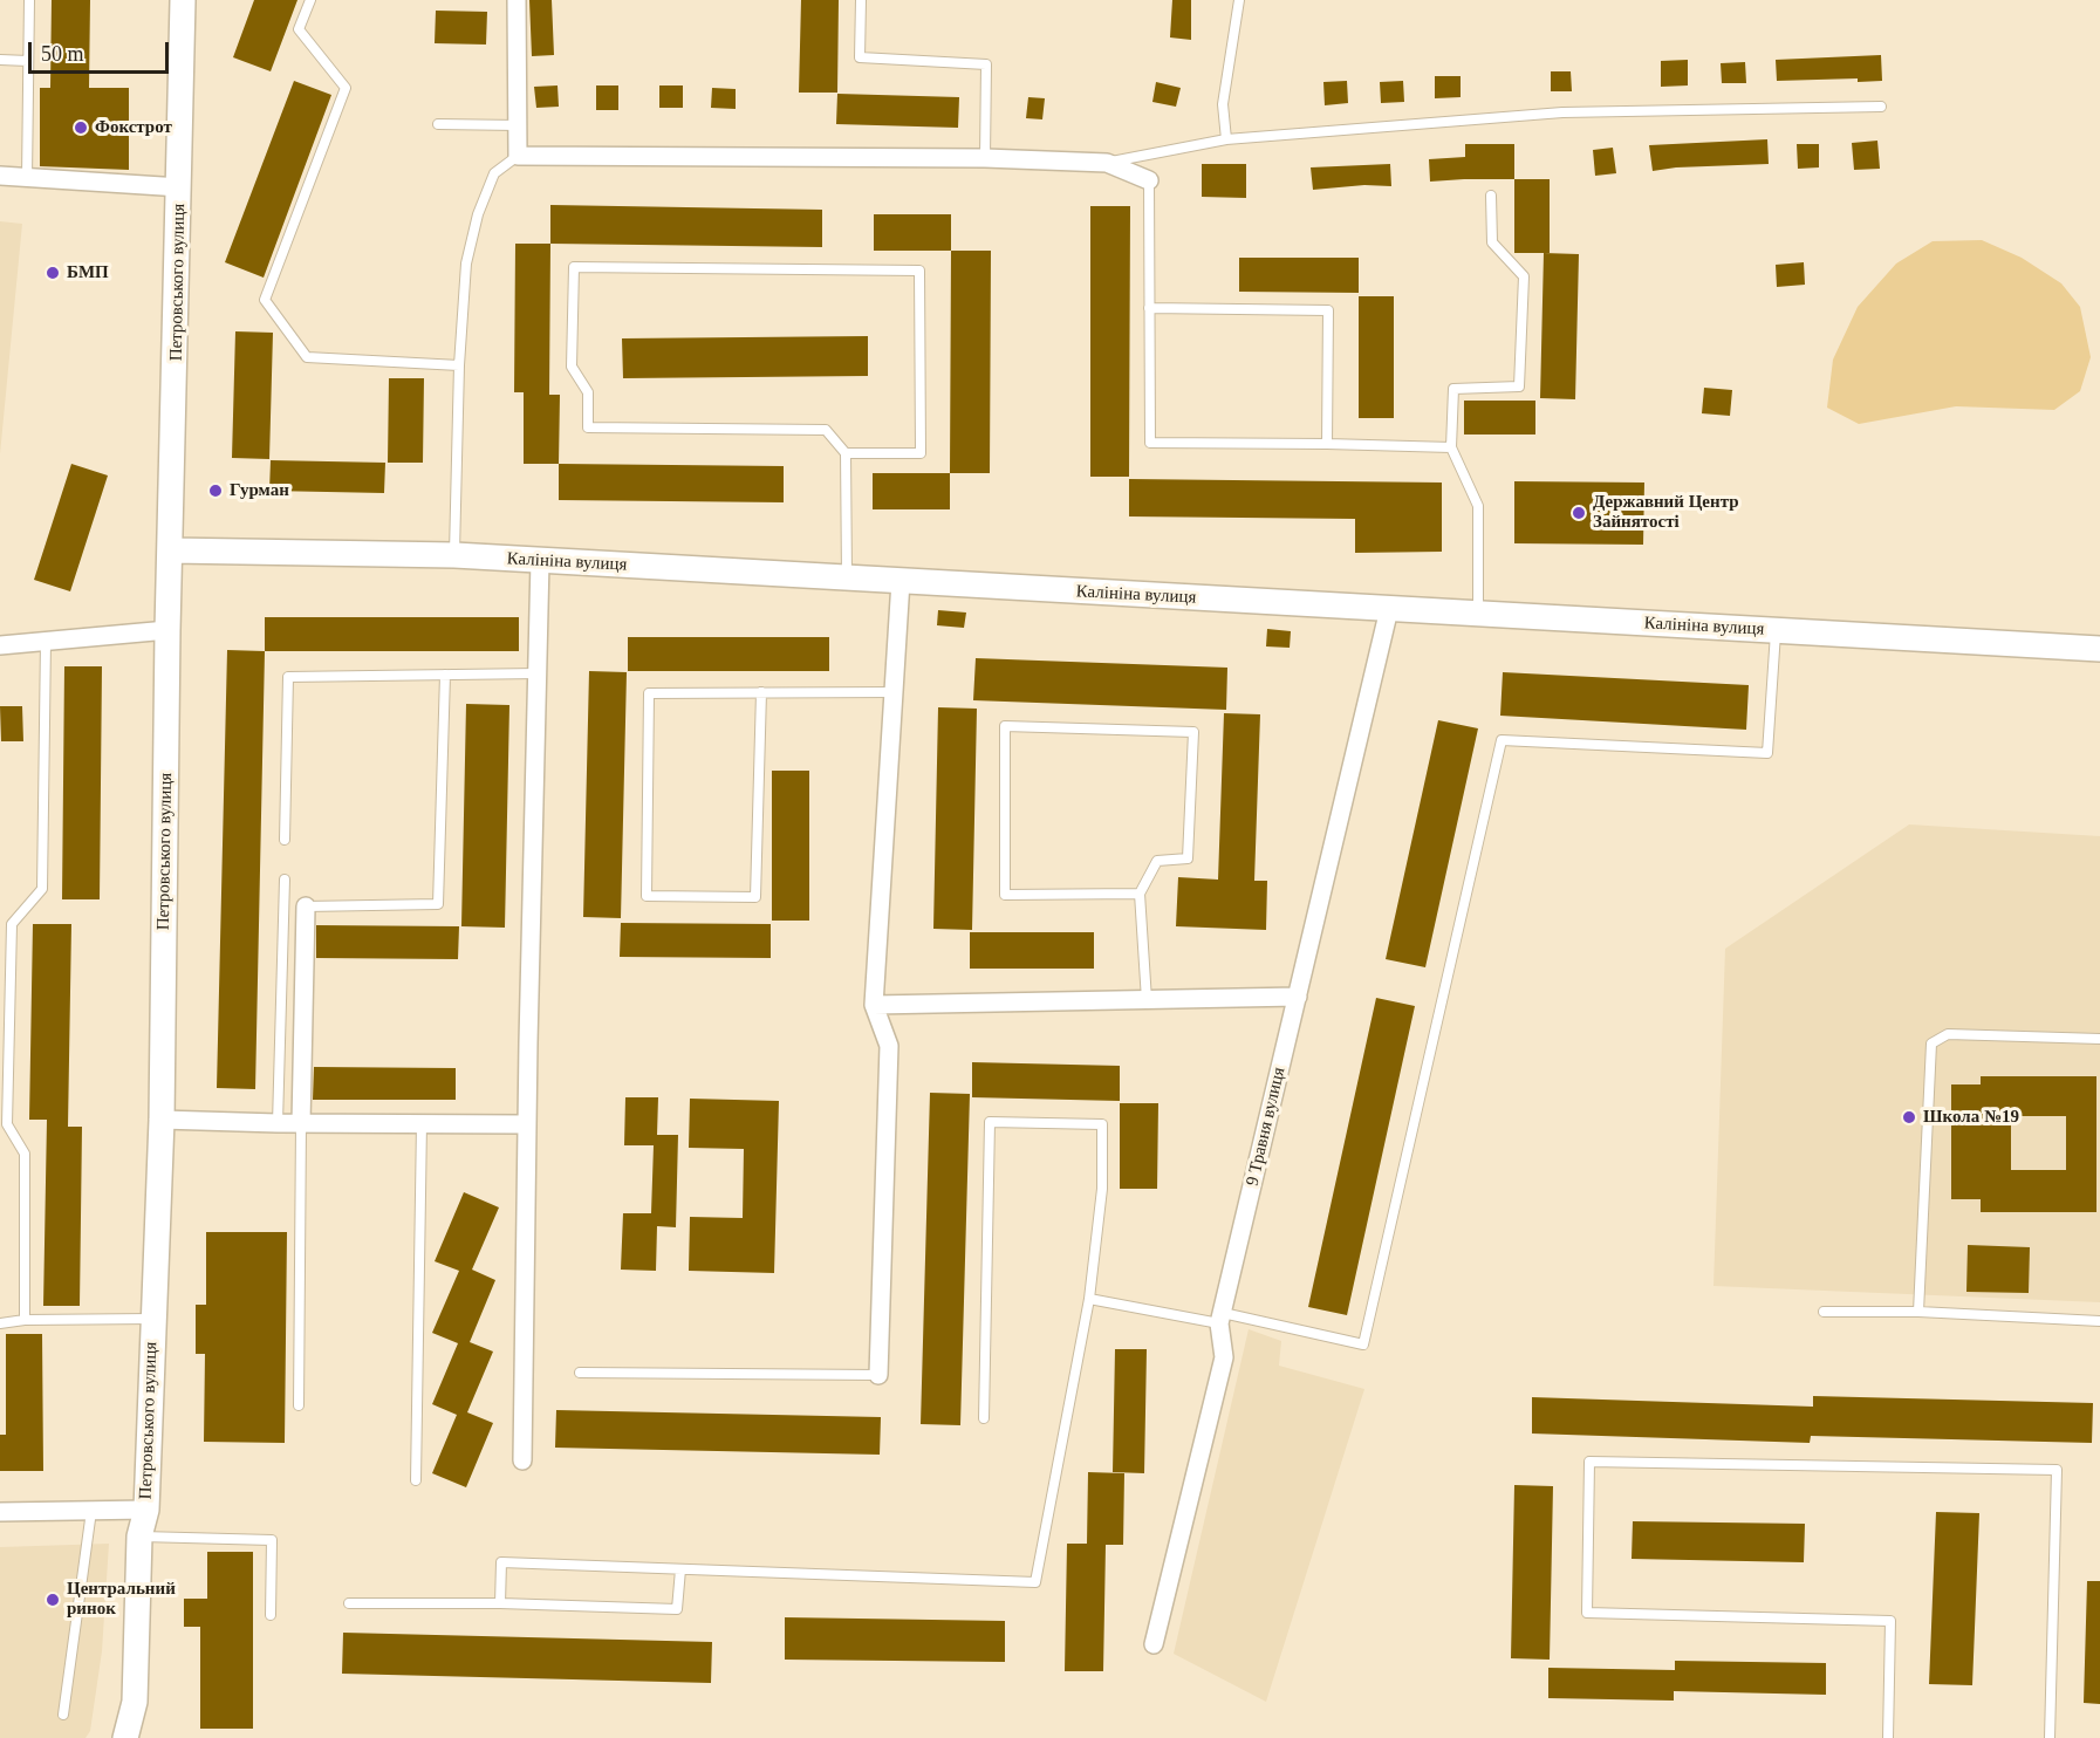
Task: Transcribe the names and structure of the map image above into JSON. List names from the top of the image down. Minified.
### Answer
{"streets":{"street":["Петровського вулиця","Калініна вулиця","9 Травня вулиця"]},"crossings":[["Петровського вулиця","Калініна вулиця"],["Калініна вулиця","9 Травня вулиця"]],"places":["Фокстрот","БМП","Гурман","Державний Центр Зайнятості","Школа №19","Центральний ринок"],"scale_bar":"50 m"}
